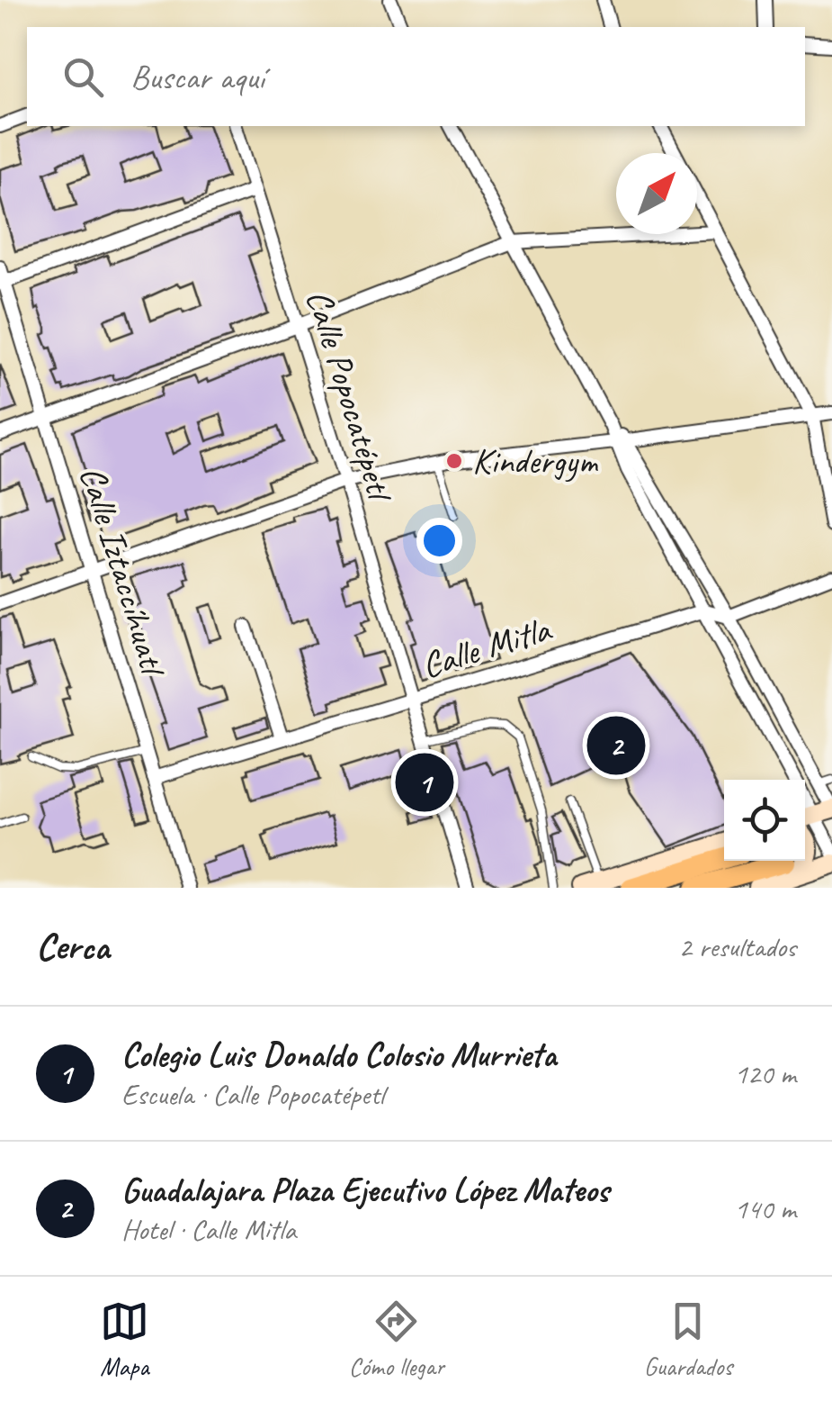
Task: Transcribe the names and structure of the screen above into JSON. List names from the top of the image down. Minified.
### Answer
{"streets":{"street":["Calle Popocatépetl","Calle Iztaccíhuatl","Calle Mitla"]},"crossings":[["Calle Popocatépetl","Calle Mitla"],["Calle Iztaccíhuatl","Calle Mitla"]],"places":["Kindergym"],"north":"top right","page":{"search":"Buscar aquí","pins":["2","1"],"heading":["Cerca","2 resultados"],"list":[{"mark":"1","name":"Colegio Luis Donaldo Colosio Murrieta","note":"Escuela · Calle Popocatépetl","value":"120 m"},{"mark":"2","name":"Guadalajara Plaza Ejecutivo López Mateos","note":"Hotel · Calle Mitla","value":"140 m"}],"nav":["Mapa","Cómo llegar","Guardados"]}}
